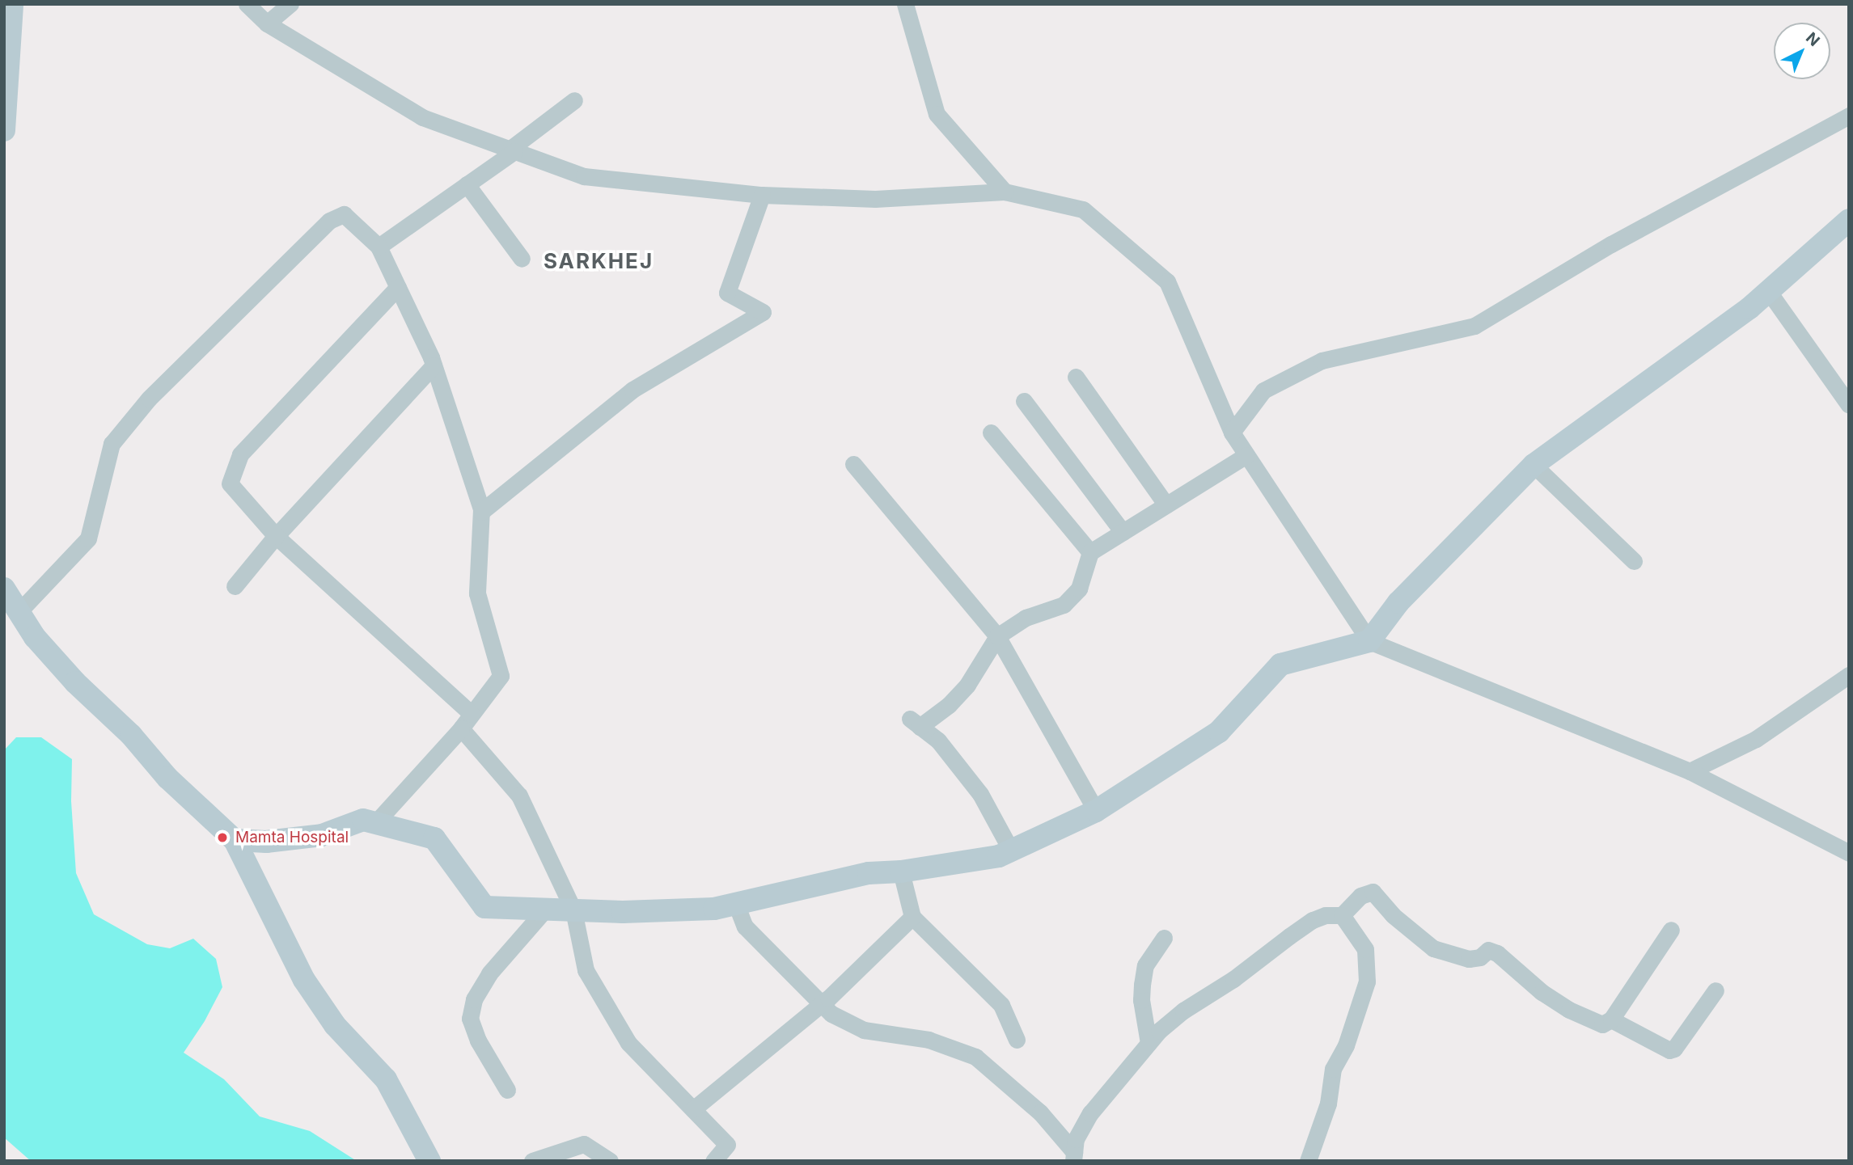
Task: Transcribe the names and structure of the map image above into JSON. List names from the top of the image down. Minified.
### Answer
{"districts":["SARKHEJ"],"places":["Mamta Hospital"],"north":"top right"}
